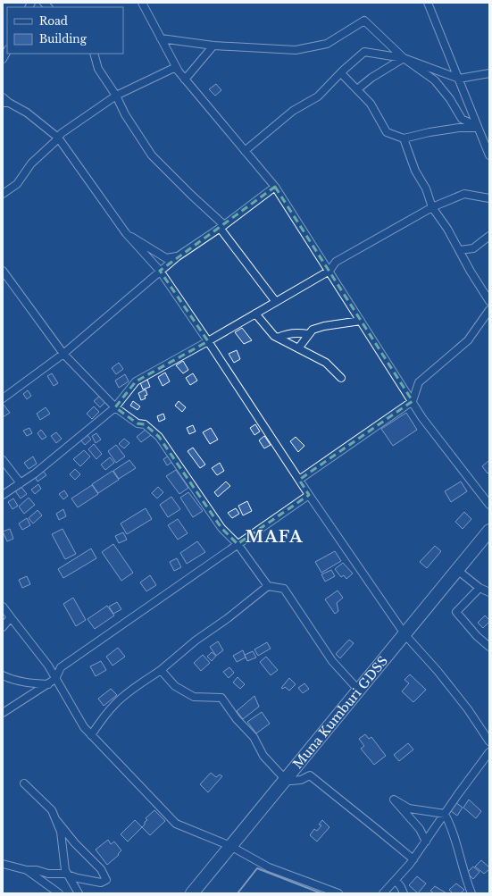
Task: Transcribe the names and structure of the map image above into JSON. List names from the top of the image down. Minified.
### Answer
{"streets":{"highway":["Muna Kumburi GDSS"]},"districts":["MAFA"],"legend":["Road","Building"]}
